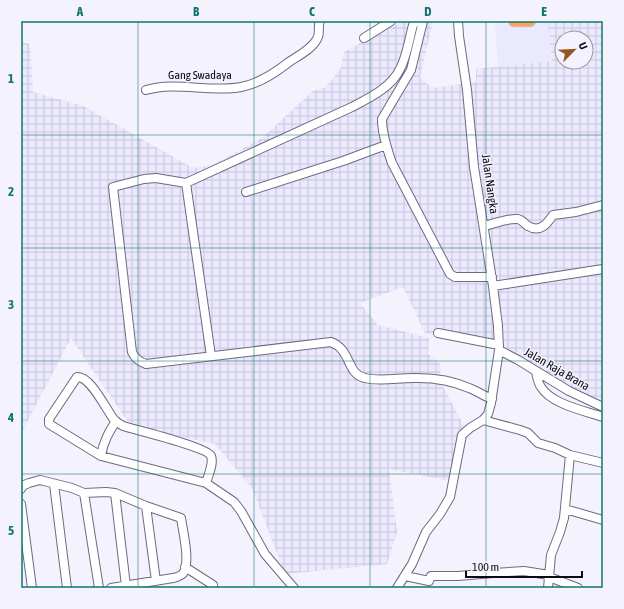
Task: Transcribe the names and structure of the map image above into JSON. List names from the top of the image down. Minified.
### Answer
{"streets":{"street":["Gang Swadaya","Jalan Nangka","Jalan Raja Brana"]},"crossings":[["Jalan Nangka","Jalan Raja Brana"]],"scale_bar":"100 m","north":"top right","grid":{"columns":["A","B","C","D","E"],"rows":["1","2","3","4","5"]}}
